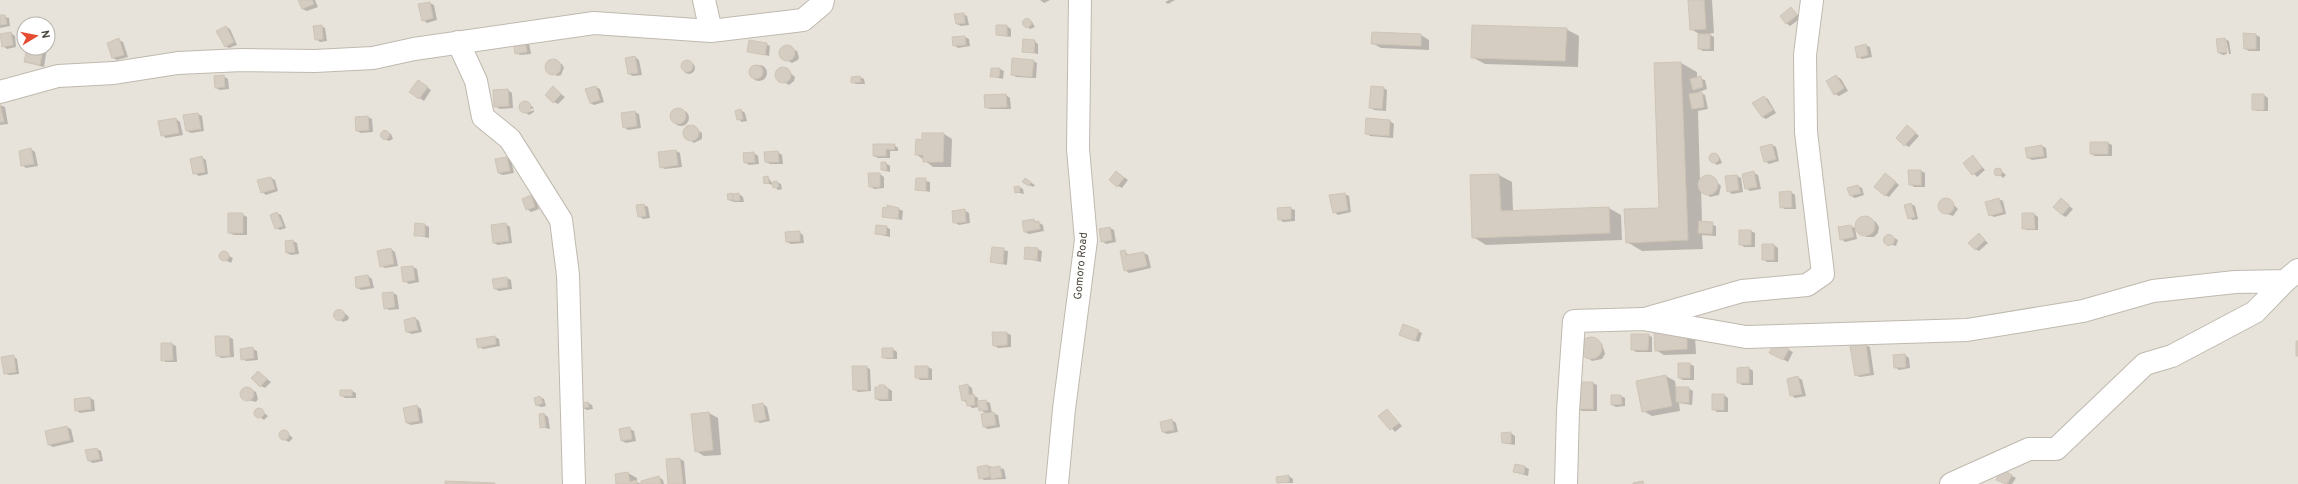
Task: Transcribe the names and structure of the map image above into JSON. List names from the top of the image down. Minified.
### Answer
{"streets":{"street":["Gomoro Road"]},"north":"right"}
